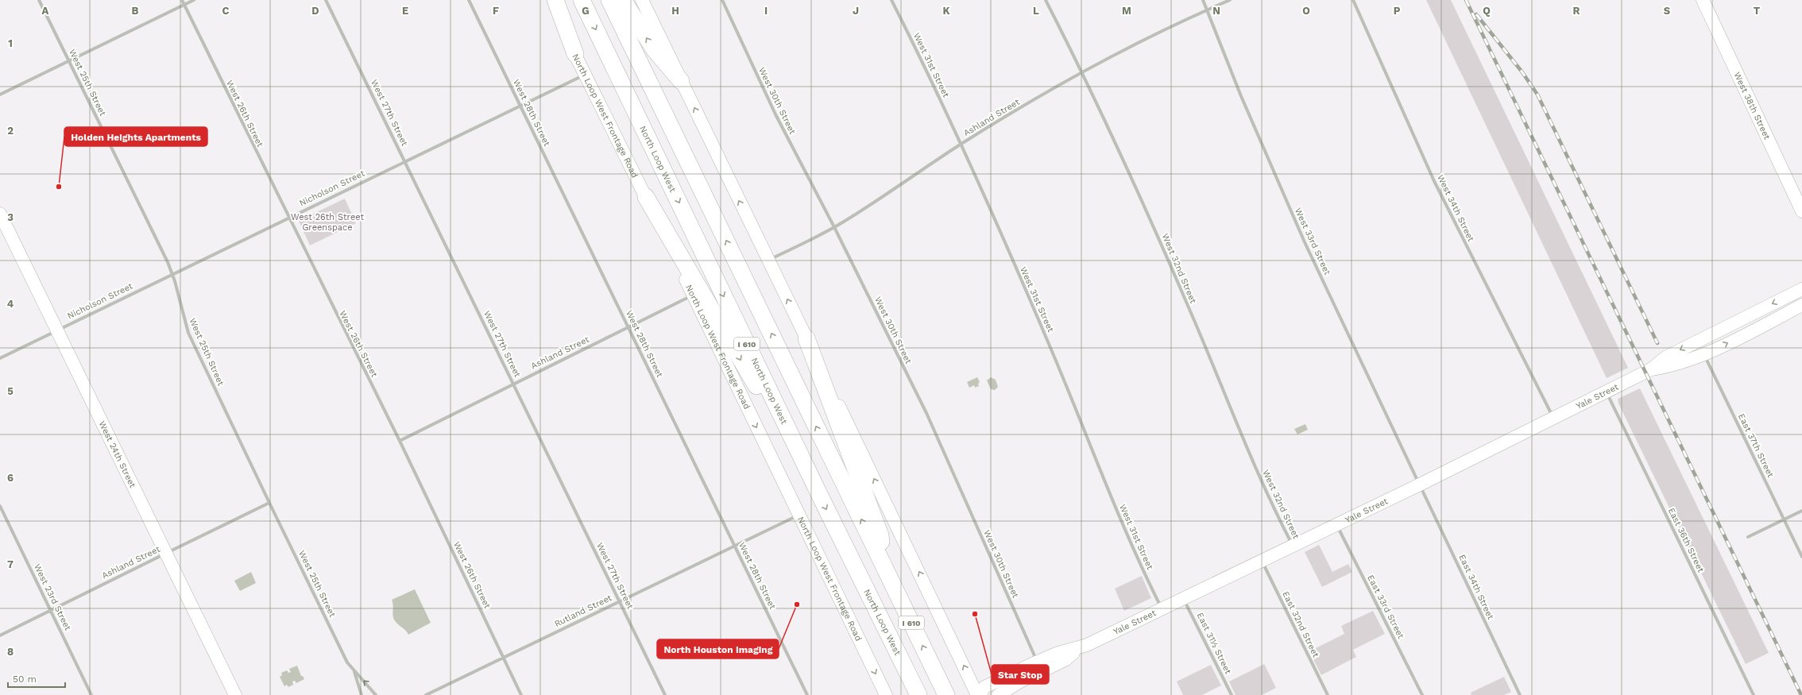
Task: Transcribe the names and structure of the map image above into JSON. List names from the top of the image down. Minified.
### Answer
{"streets":{"highway":["North Loop West","I 610"],"main road":["West 38th Street","North Loop West Frontage Road","Yale Street","West 24th Street"],"street":["West 31st Street","West 25th Street","West 30th Street","West 27th Street","West 28th Street","West 26th Street","Ashland Street","Nicholson Street","West 34th Street","West 33rd Street","West 32nd Street","East 37th Street","East 36th Street","East 34th Street","West 23rd Street","East 33rd Street","Rutland Street","East 32nd Street","East 31½ Street"]},"crossings":[["West 31st Street","Ashland Street"],["West 31st Street","Yale Street"],["West 25th Street","Ashland Street"],["West 25th Street","Nicholson Street"],["West 30th Street","Ashland Street"],["West 30th Street","Yale Street"],["West 27th Street","Ashland Street"],["West 27th Street","Nicholson Street"],["West 27th Street","Rutland Street"],["West 28th Street","Ashland Street"],["West 28th Street","Nicholson Street"],["West 28th Street","Rutland Street"],["West 26th Street","Ashland Street"],["West 26th Street","Nicholson Street"],["West 26th Street","Rutland Street"],["North Loop West Frontage Road","Ashland Street"],["North Loop West Frontage Road","Nicholson Street"],["North Loop West Frontage Road","Rutland Street"],["Ashland Street","West 33rd Street"],["Ashland Street","West 32nd Street"],["Ashland Street","West 24th Street"],["Ashland Street","West 23rd Street"],["Nicholson Street","West 24th Street"],["West 34th Street","Yale Street"],["West 33rd Street","Yale Street"],["West 33rd Street","East 34th Street"],["West 32nd Street","Yale Street"],["Yale Street","East 37th Street"],["Yale Street","East 36th Street"],["Yale Street","East 34th Street"],["Yale Street","East 33rd Street"],["Yale Street","East 32nd Street"],["Yale Street","East 31½ Street"]],"parks":["West 26th Street Greenspace"],"places":["Holden Heights Apartments","North Houston Imaging","Star Stop"],"scale_bar":"50 m","grid":{"columns":["A","B","C","D","E","F","G","H","I","J","K","L","M","N","O","P","Q","R","S","T"],"rows":["1","2","3","4","5","6","7","8"]}}
